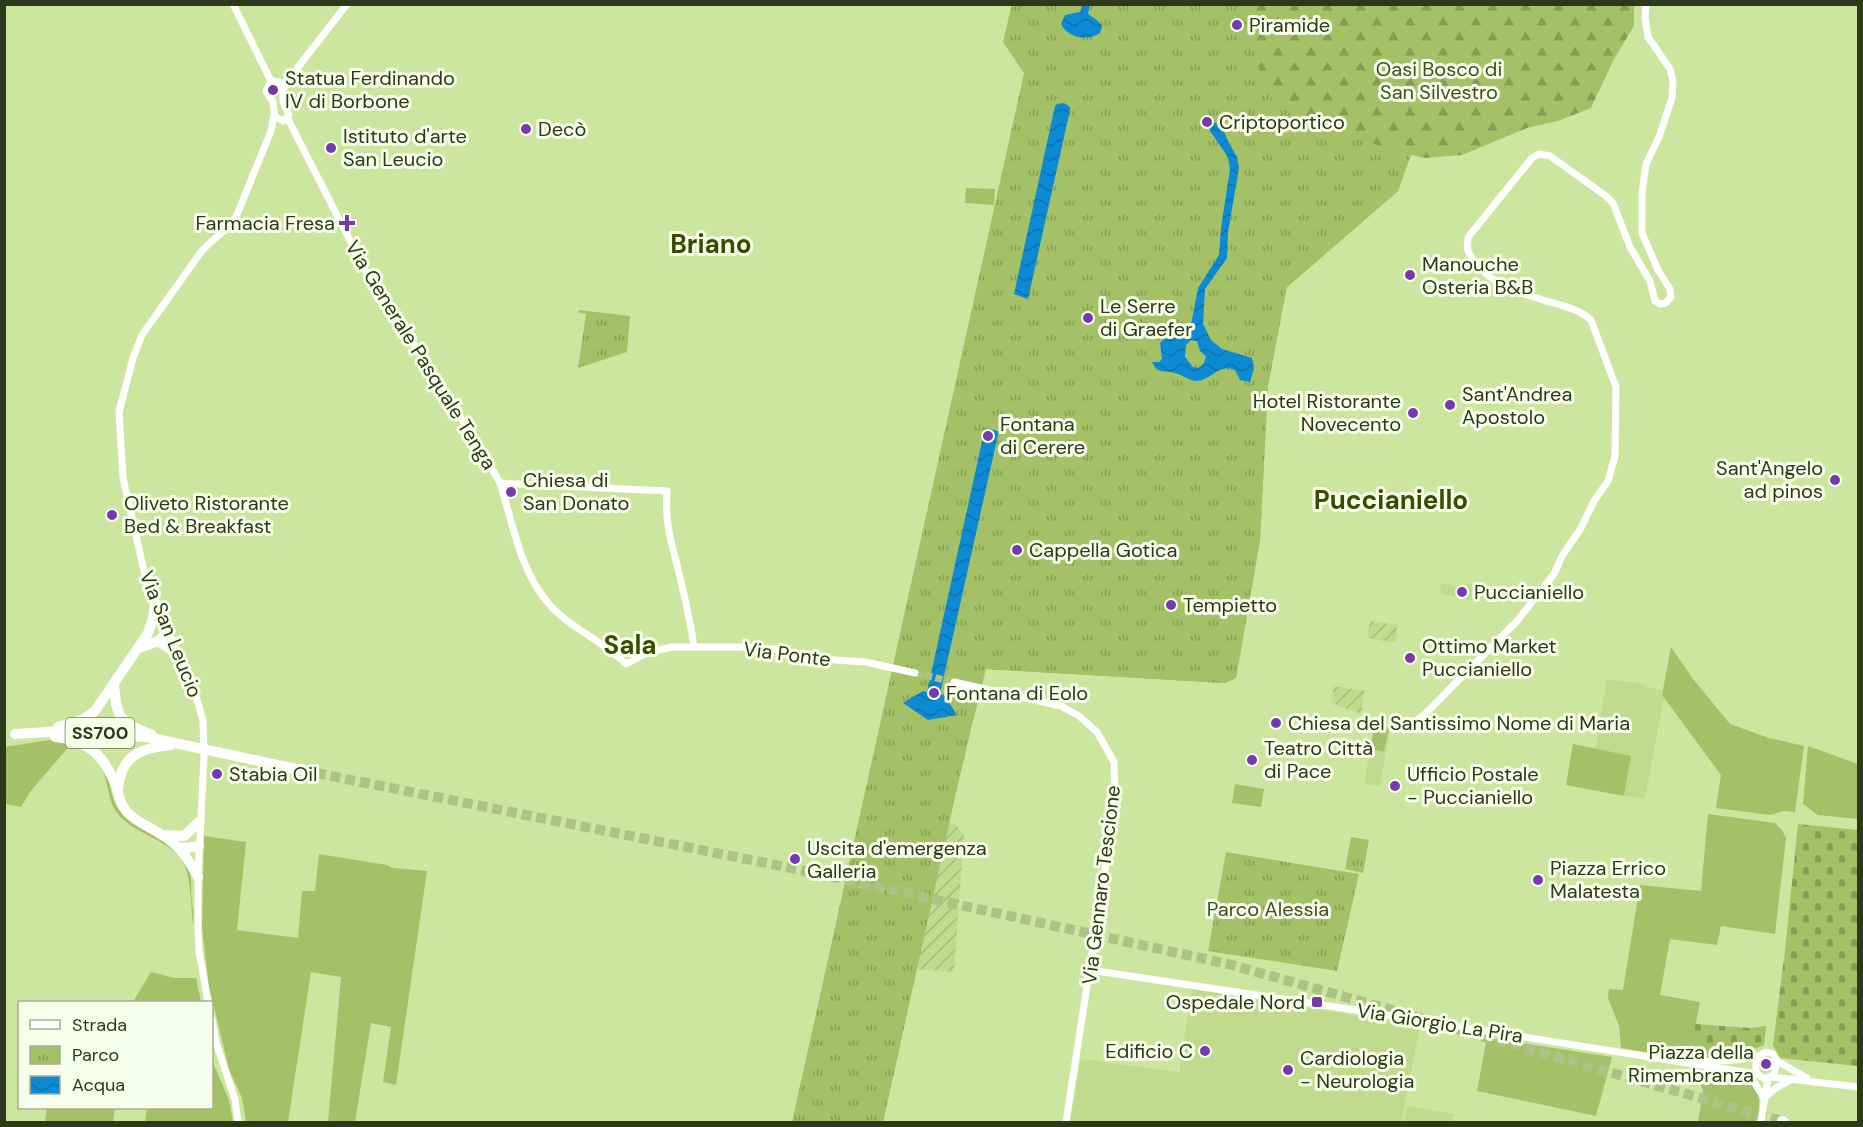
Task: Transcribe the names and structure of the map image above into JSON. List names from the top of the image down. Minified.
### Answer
{"streets":{"highway":["SS700"],"street":["Via Generale Pasquale Tenga","Via San Leucio","Via Ponte","Via Gennaro Tescione","Via Giorgio La Pira"]},"crossings":[["Via Generale Pasquale Tenga","Via San Leucio"],["Via Generale Pasquale Tenga","Via Ponte"],["Via San Leucio","SS700"],["Via Gennaro Tescione","Via Giorgio La Pira"]],"districts":["Briano","Puccianiello","Sala"],"parks":["Oasi Bosco di San Silvestro","Parco Alessia"],"places":{"other":["Piramide","Statua Ferdinando IV di Borbone","Criptoportico","Decò","Istituto d'arte San Leucio","Manouche Osteria B&B","Le Serre di Graefer","Sant'Andrea Apostolo","Hotel Ristorante Novecento","Fontana di Cerere","Sant'Angelo ad pinos","Chiesa di San Donato","Oliveto Ristorante Bed & Breakfast","Cappella Gotica","Puccianiello","Tempietto","Ottimo Market Puccianiello","Fontana di Eolo","Chiesa del Santissimo Nome di Maria","Teatro Città di Pace","Stabia Oil","Ufficio Postale - Puccianiello","Uscita d'emergenza Galleria","Piazza Errico Malatesta","Edificio C","Piazza della Rimembranza","Cardiologia - Neurologia"],"health":["Farmacia Fresa"],"transit":["Ospedale Nord"]},"legend":["Strada","Parco","Acqua"]}
